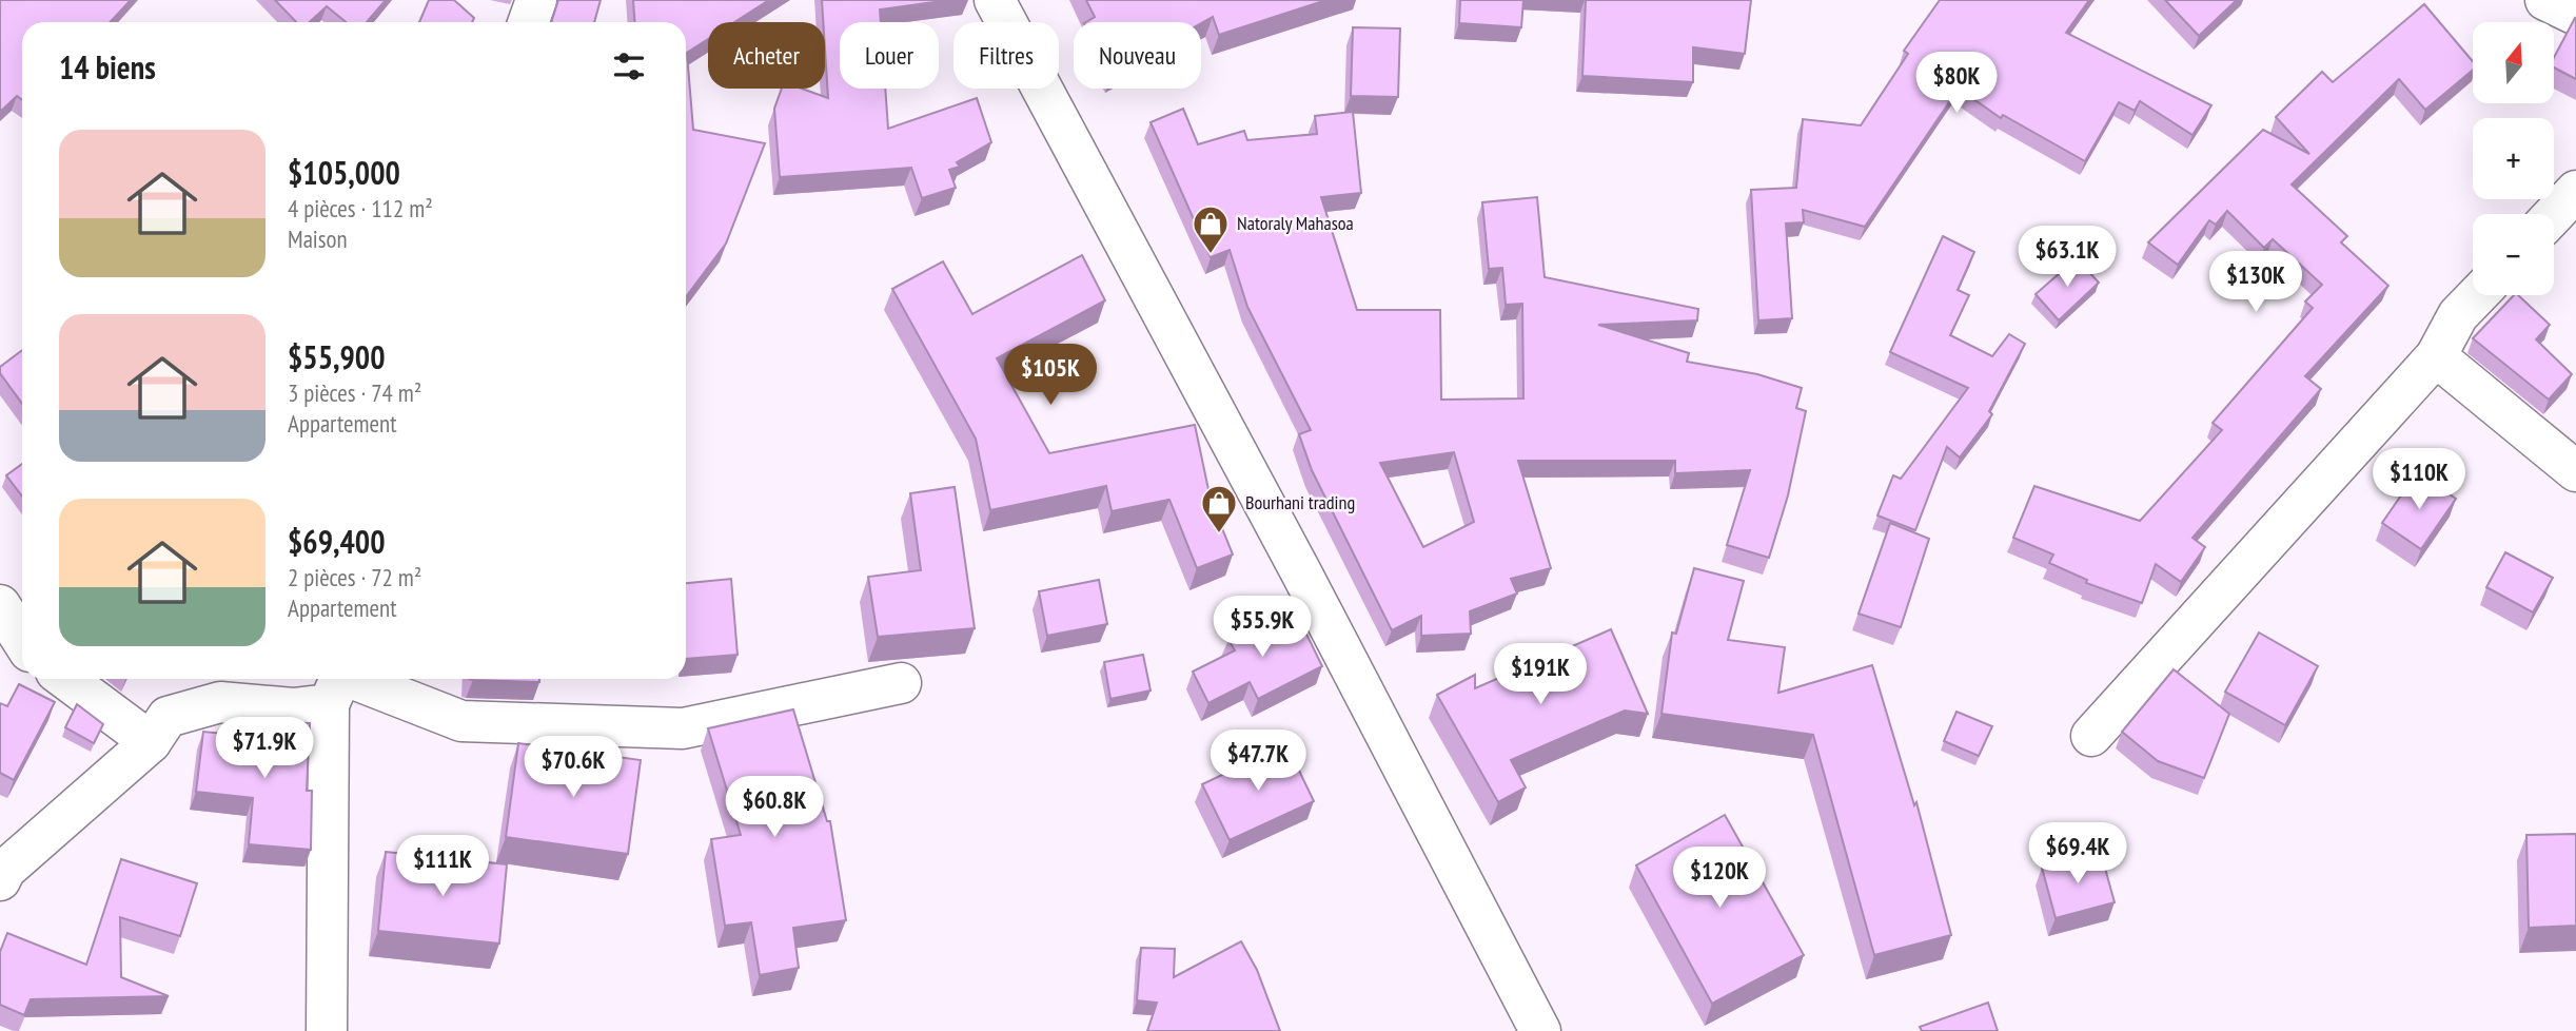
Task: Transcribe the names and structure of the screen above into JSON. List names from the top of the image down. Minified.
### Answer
{"places":{"shop":["Natoraly Mahasoa","Bourhani trading"]},"north":"top","page":{"map_buttons":["+","−"],"chip":["Acheter","Louer","Filtres","Nouveau"],"heading":"14 biens","price":["$80K","$63.1K","$130K","$105K","$110K","$55.9K","$191K","$71.9K","$47.7K","$70.6K","$60.8K","$69.4K","$111K","$120K"],"list":[{"name":"$105,000","note":"4 pièces · 112 m² · Maison"},{"name":"$55,900","note":"3 pièces · 74 m² · Appartement"},{"name":"$69,400","note":"2 pièces · 72 m² · Appartement"}]}}
